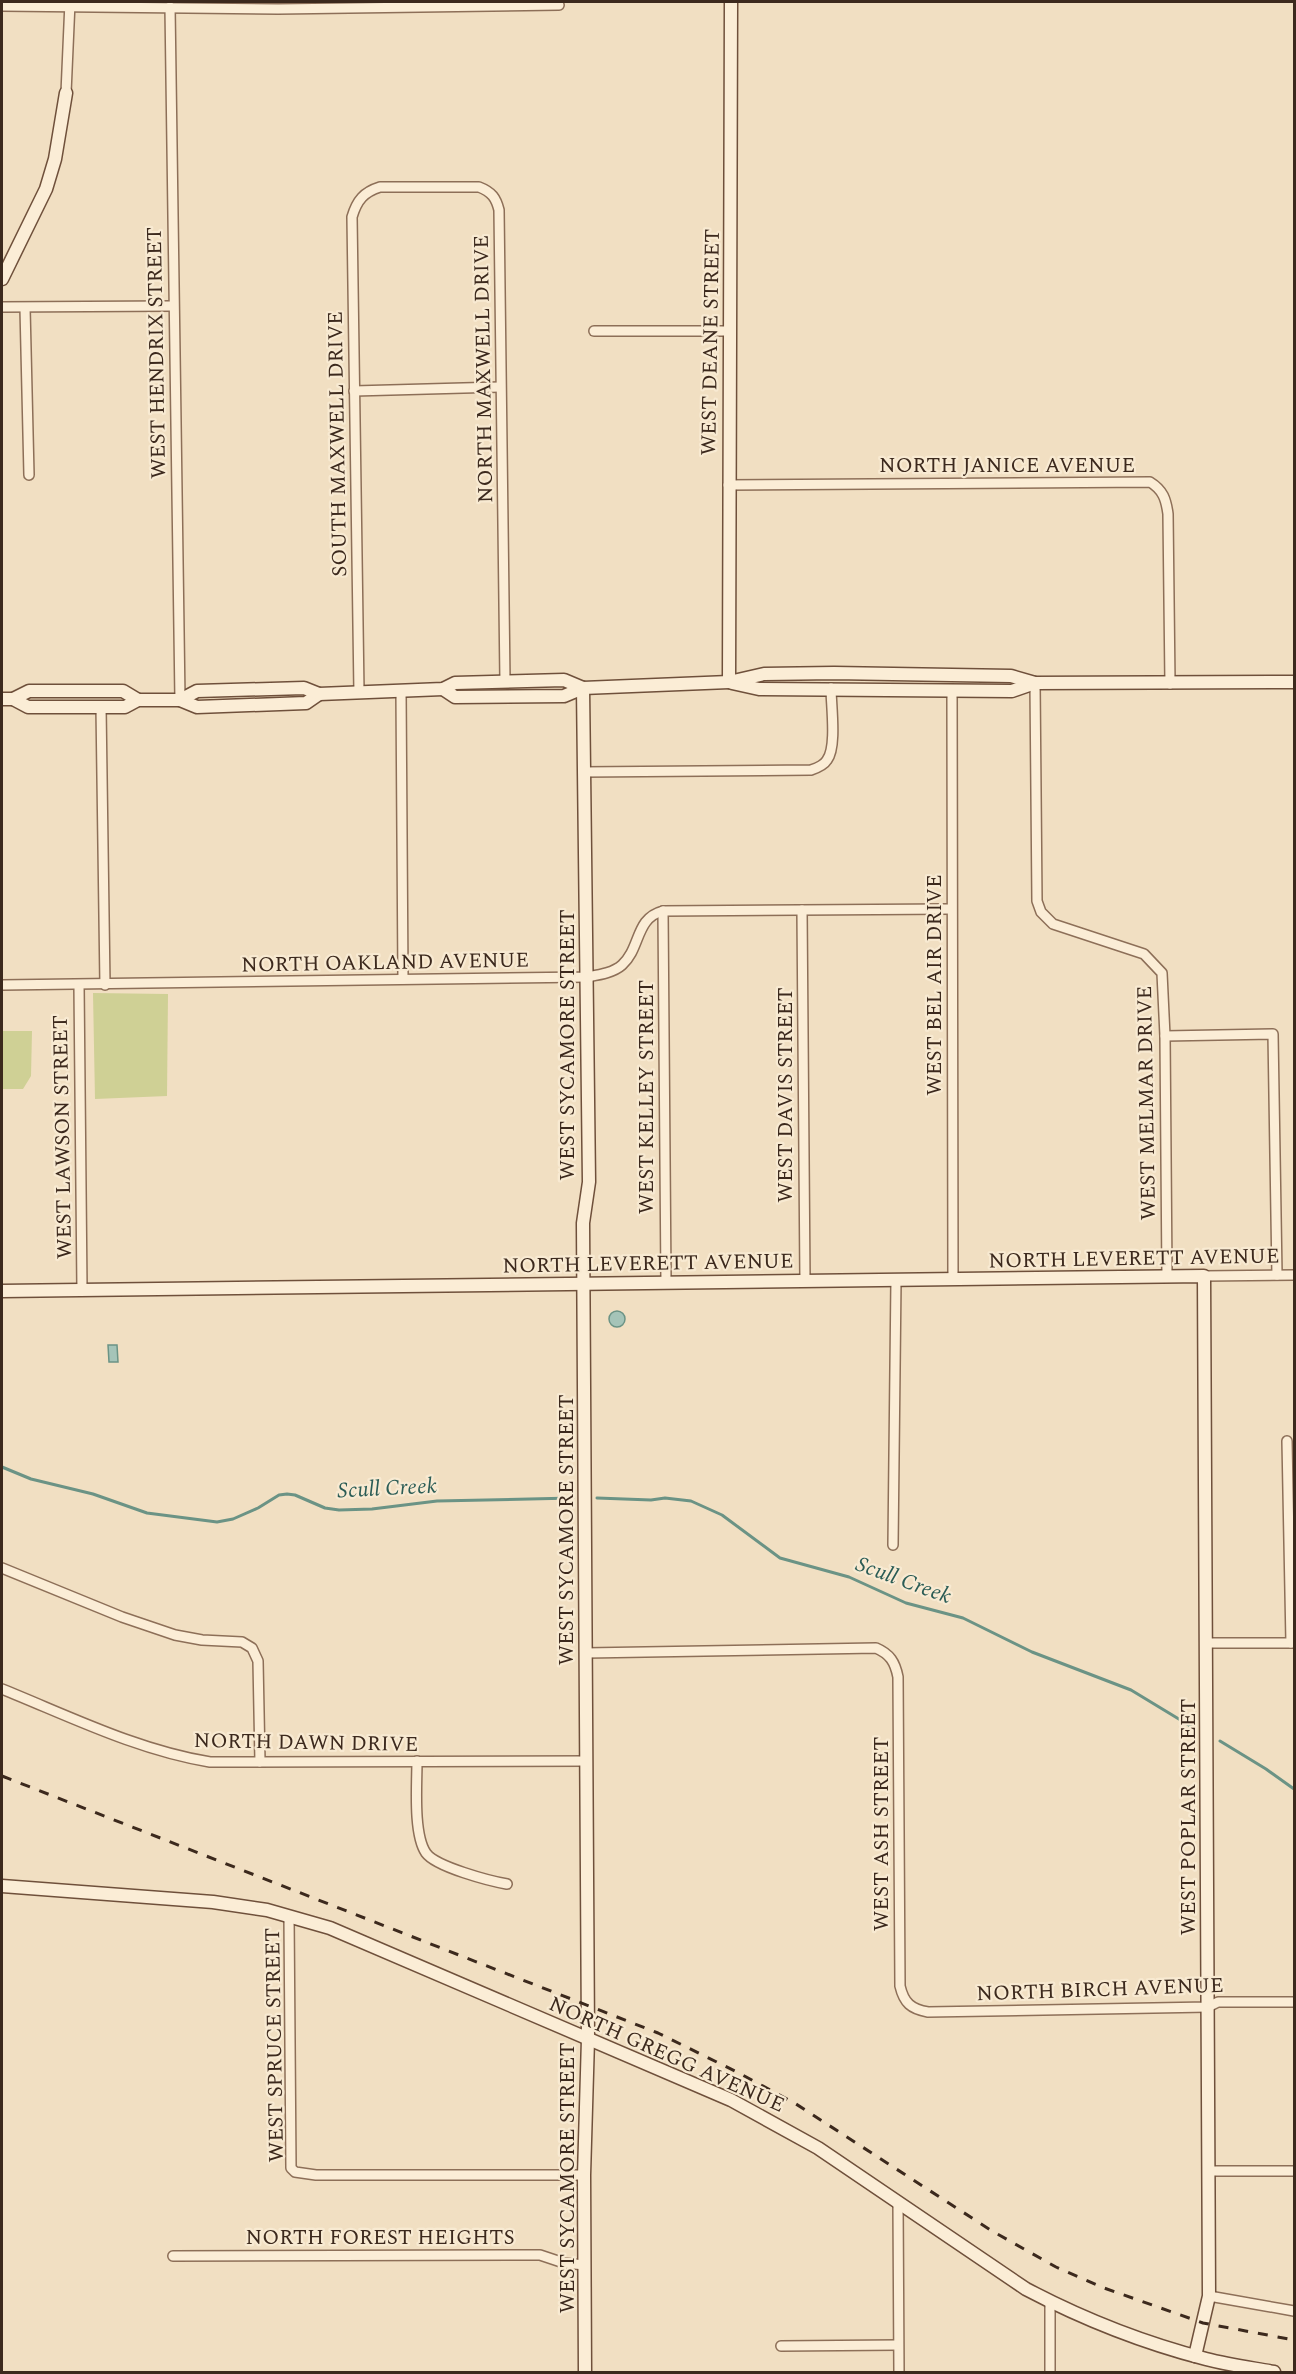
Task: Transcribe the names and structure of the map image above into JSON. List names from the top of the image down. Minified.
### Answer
{"streets":{"street":["WEST DEANE STREET","WEST HENDRIX STREET","NORTH MAXWELL DRIVE","SOUTH MAXWELL DRIVE","NORTH JANICE AVENUE","NORTH OAKLAND AVENUE","WEST BEL AIR DRIVE","WEST SYCAMORE STREET","WEST DAVIS STREET","WEST KELLEY STREET","WEST MELMAR DRIVE","WEST LAWSON STREET","NORTH LEVERETT AVENUE","NORTH DAWN DRIVE","WEST POPLAR STREET","WEST ASH STREET","NORTH BIRCH AVENUE","WEST SPRUCE STREET","NORTH GREGG AVENUE","NORTH FOREST HEIGHTS"]},"crossings":[["WEST DEANE STREET","NORTH JANICE AVENUE"],["NORTH MAXWELL DRIVE","SOUTH MAXWELL DRIVE"],["NORTH OAKLAND AVENUE","WEST SYCAMORE STREET"],["NORTH OAKLAND AVENUE","WEST KELLEY STREET"],["NORTH OAKLAND AVENUE","WEST LAWSON STREET"],["WEST BEL AIR DRIVE","NORTH LEVERETT AVENUE"],["WEST SYCAMORE STREET","NORTH LEVERETT AVENUE"],["WEST SYCAMORE STREET","NORTH DAWN DRIVE"],["WEST SYCAMORE STREET","WEST ASH STREET"],["WEST SYCAMORE STREET","WEST SPRUCE STREET"],["WEST SYCAMORE STREET","NORTH GREGG AVENUE"],["WEST SYCAMORE STREET","NORTH FOREST HEIGHTS"],["WEST DAVIS STREET","NORTH LEVERETT AVENUE"],["WEST KELLEY STREET","NORTH LEVERETT AVENUE"],["WEST MELMAR DRIVE","NORTH LEVERETT AVENUE"],["WEST LAWSON STREET","NORTH LEVERETT AVENUE"],["NORTH LEVERETT AVENUE","WEST POPLAR STREET"],["WEST POPLAR STREET","NORTH BIRCH AVENUE"],["WEST POPLAR STREET","NORTH GREGG AVENUE"],["WEST ASH STREET","NORTH BIRCH AVENUE"],["WEST SPRUCE STREET","NORTH GREGG AVENUE"]],"water":["Scull Creek"]}
